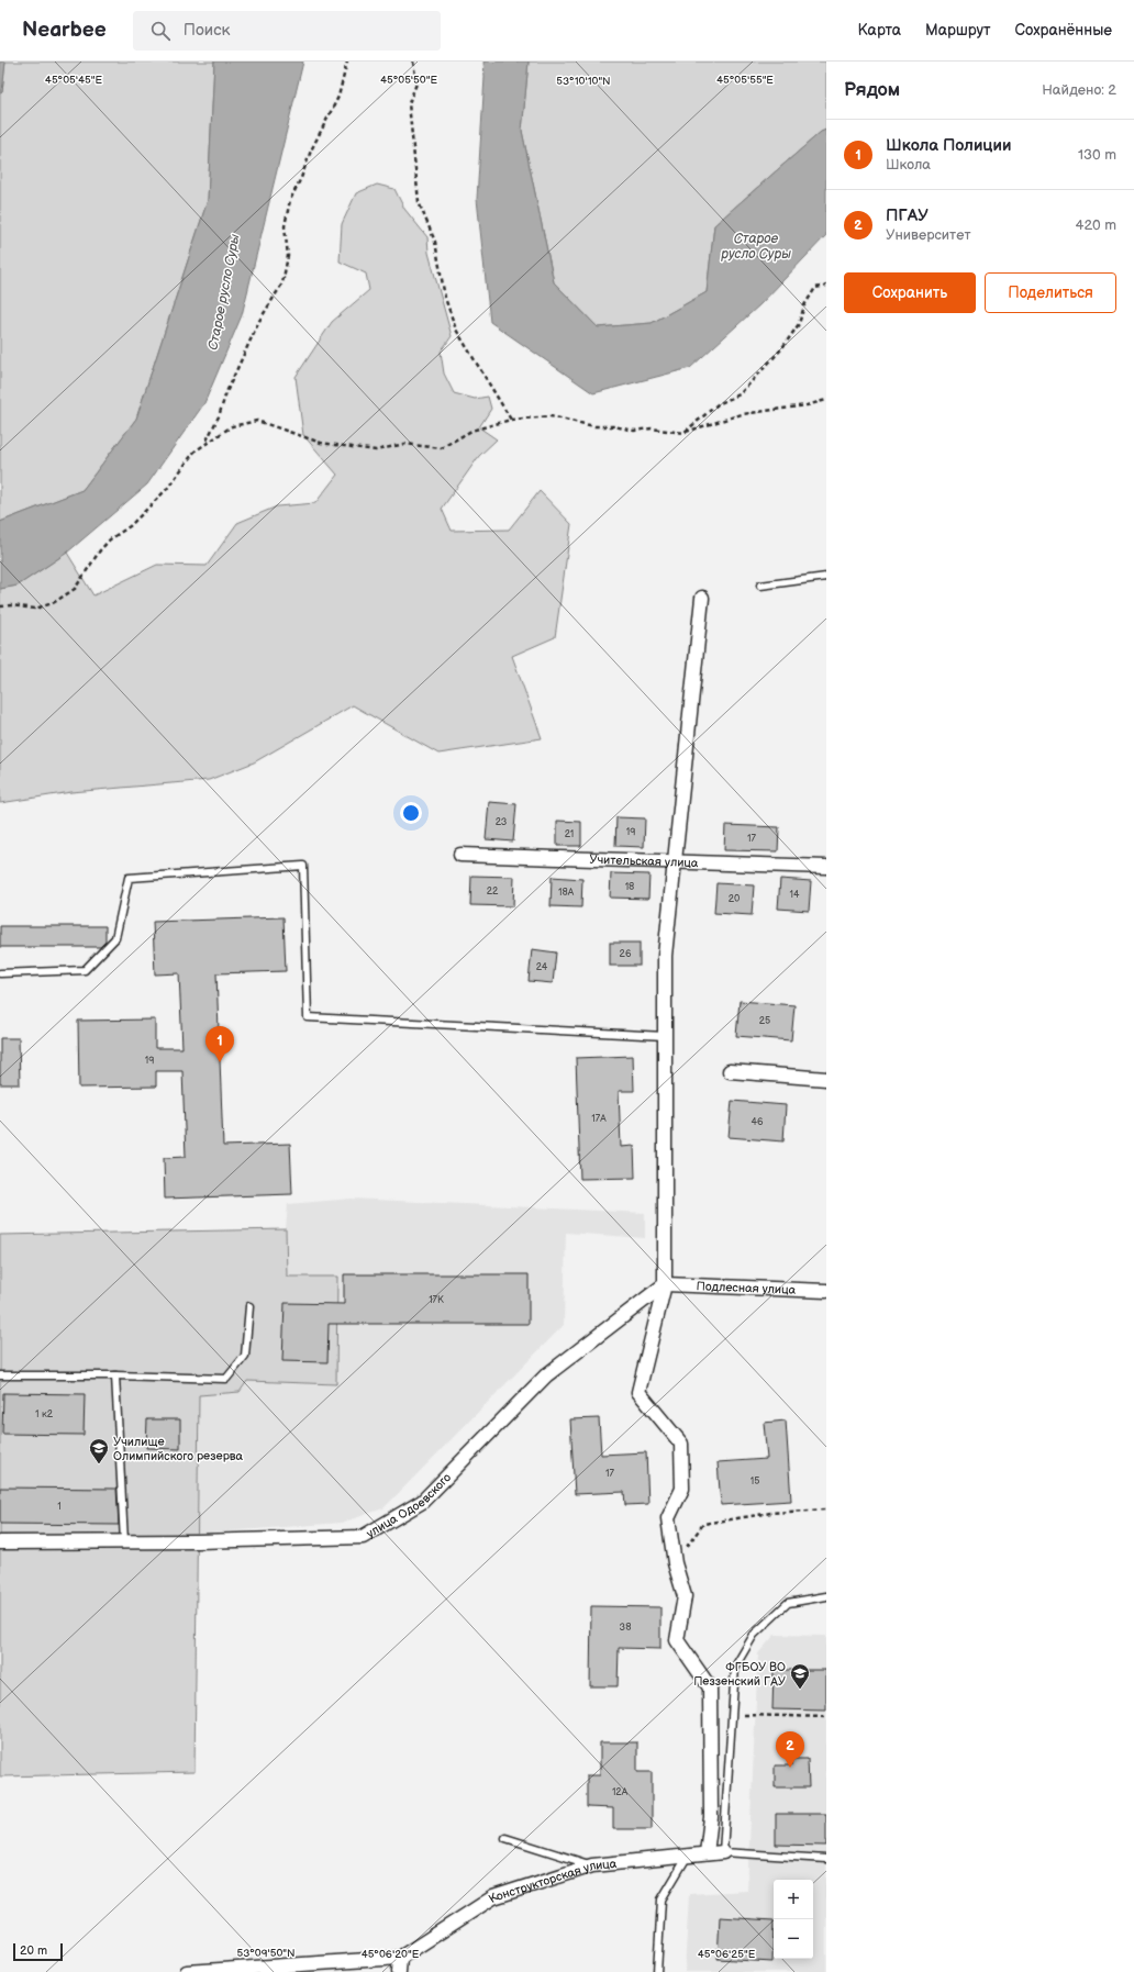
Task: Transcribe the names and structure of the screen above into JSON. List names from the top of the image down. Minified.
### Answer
{"streets":{"street":["Учительская улица","Подлесная улица","улица Одоевского","Конструкторская улица"]},"crossings":[["Подлесная улица","улица Одоевского"]],"water":["Старое русло Суры"],"places":{"school or university":["Училище Олимпийского резерва","ФГБОУ ВО Пеззенский ГАУ"]},"house_numbers":["23","19","21","17","18","22","18А","14","20","26","24","25","19","17А","46","17К","1 к2","17","15","1","38","12А"],"scale_bar":"20 m","page":{"header":"Nearbee","search":"Поиск","nav":["Карта","Маршрут","Сохранённые"],"heading":["Рядом","Найдено: 2"],"list":[{"mark":"1","name":"Школа Полиции","note":"Школа","value":"130 m"},{"mark":"2","name":"ПГАУ","note":"Университет","value":"420 m"}],"buttons":["Сохранить","Поделиться"],"pins":["1","2"],"map_buttons":["+","−"],"scale":"20 m"},"coordinates":["45°05'45\"E","45°05'50\"E","45°05'55\"E","53°10'10\"N","53°09'50\"N","45°06'20\"E","45°06'25\"E"]}
